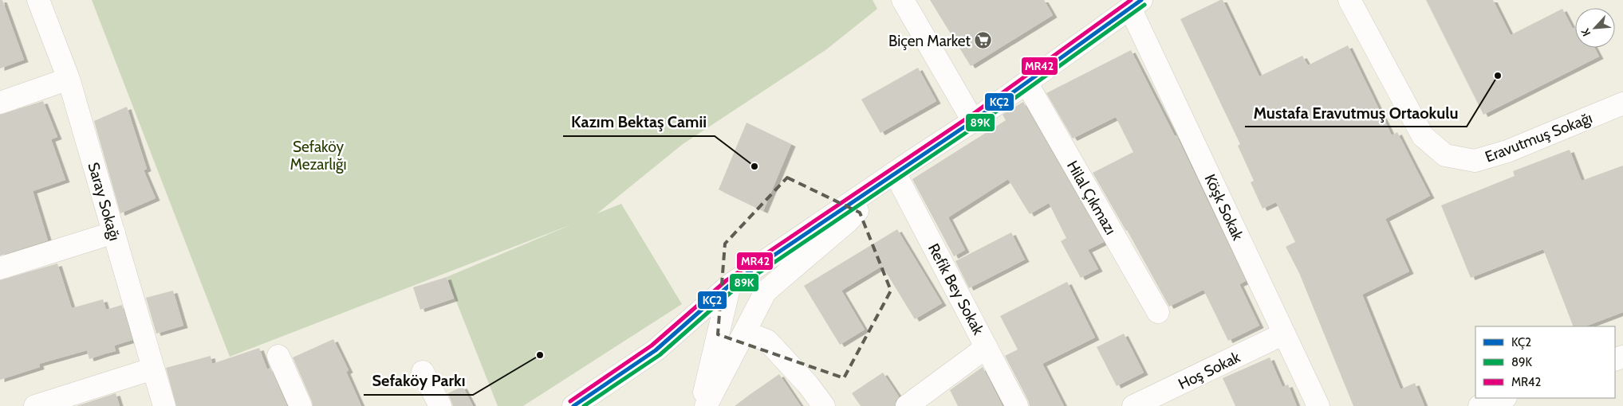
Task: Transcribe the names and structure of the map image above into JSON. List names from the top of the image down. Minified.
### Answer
{"streets":{"street":["Eravutmuş Sokağı","Hilal Çıkmazı","Saray Sokağı","Köşk Sokak","Refik Bey Sokak","Hoş Sokak"]},"crossings":[["Köşk Sokak","Hoş Sokak"]],"parks":["Sefaköy Mezarlığı"],"places":{"supermarket":["Biçen Market"],"other":["Mustafa Eravutmuş Ortaokulu","Kazım Bektaş Camii","Sefaköy Parkı"]},"lines":["transit line KÇ2","transit line MR42","transit line 89K"],"legend":["KÇ2","89K","MR42"],"north":"bottom left"}
